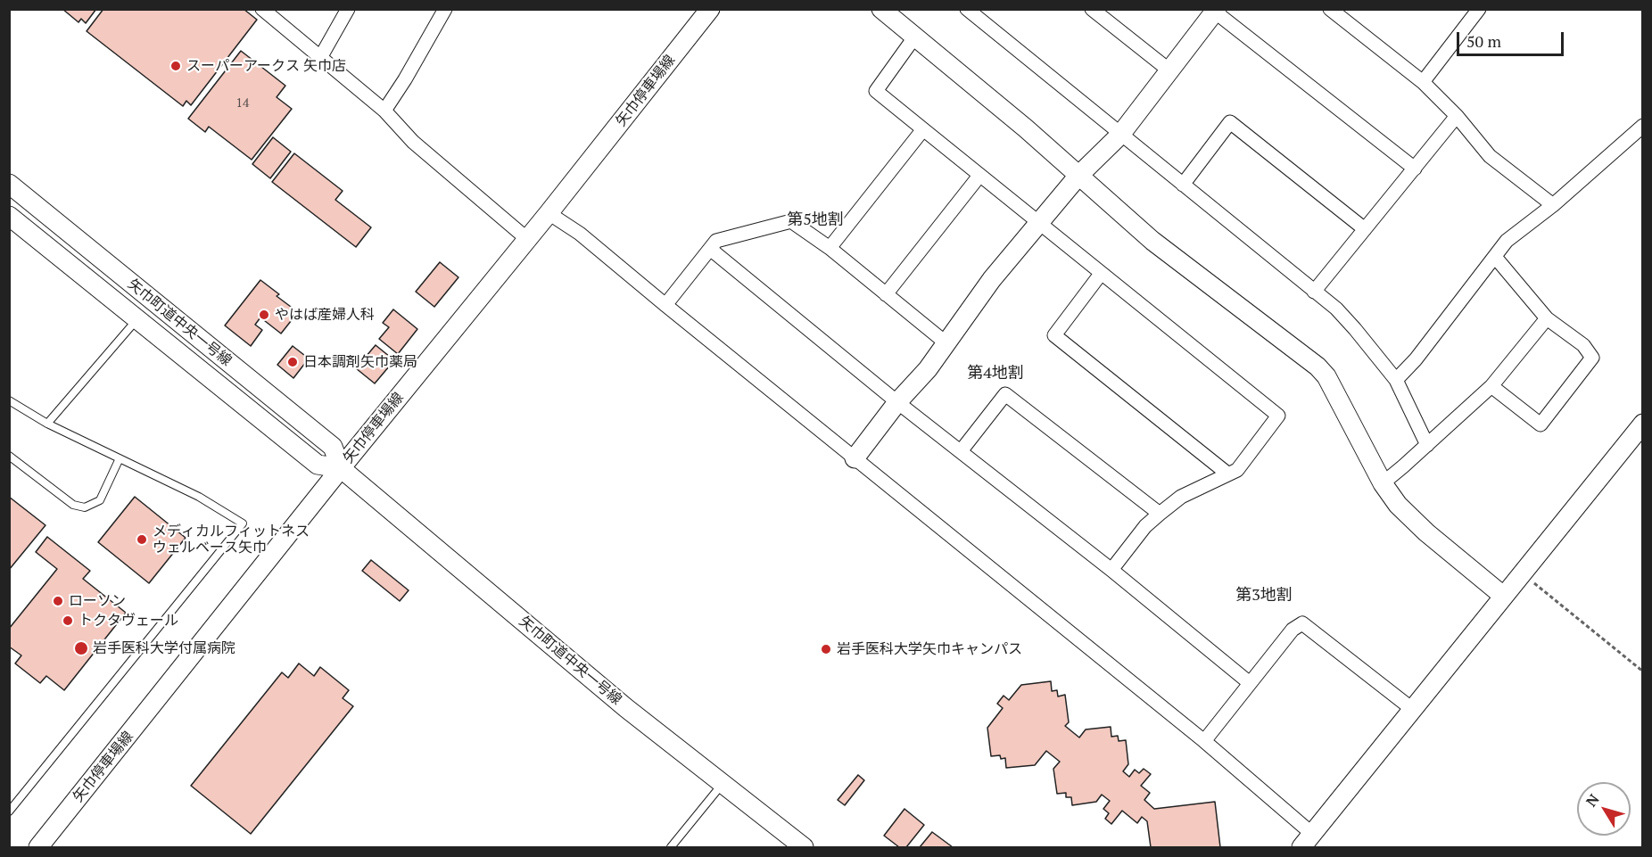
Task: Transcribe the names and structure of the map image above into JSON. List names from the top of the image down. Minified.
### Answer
{"streets":{"street":["矢巾停車場線","矢巾町道中央一号線"]},"crossings":[["矢巾停車場線","矢巾町道中央一号線"]],"districts":["第5地割","第4地割","第3地割"],"places":["スーパーアークス 矢巾店","やはば産婦人科","日本調剤矢巾薬局","メディカルフィットネス ウェルベース矢巾","ローソン","トクタヴェール","岩手医科大学付属病院","岩手医科大学矢巾キャンパス"],"house_numbers":["14"],"scale_bar":"50 m","north":"top left"}
